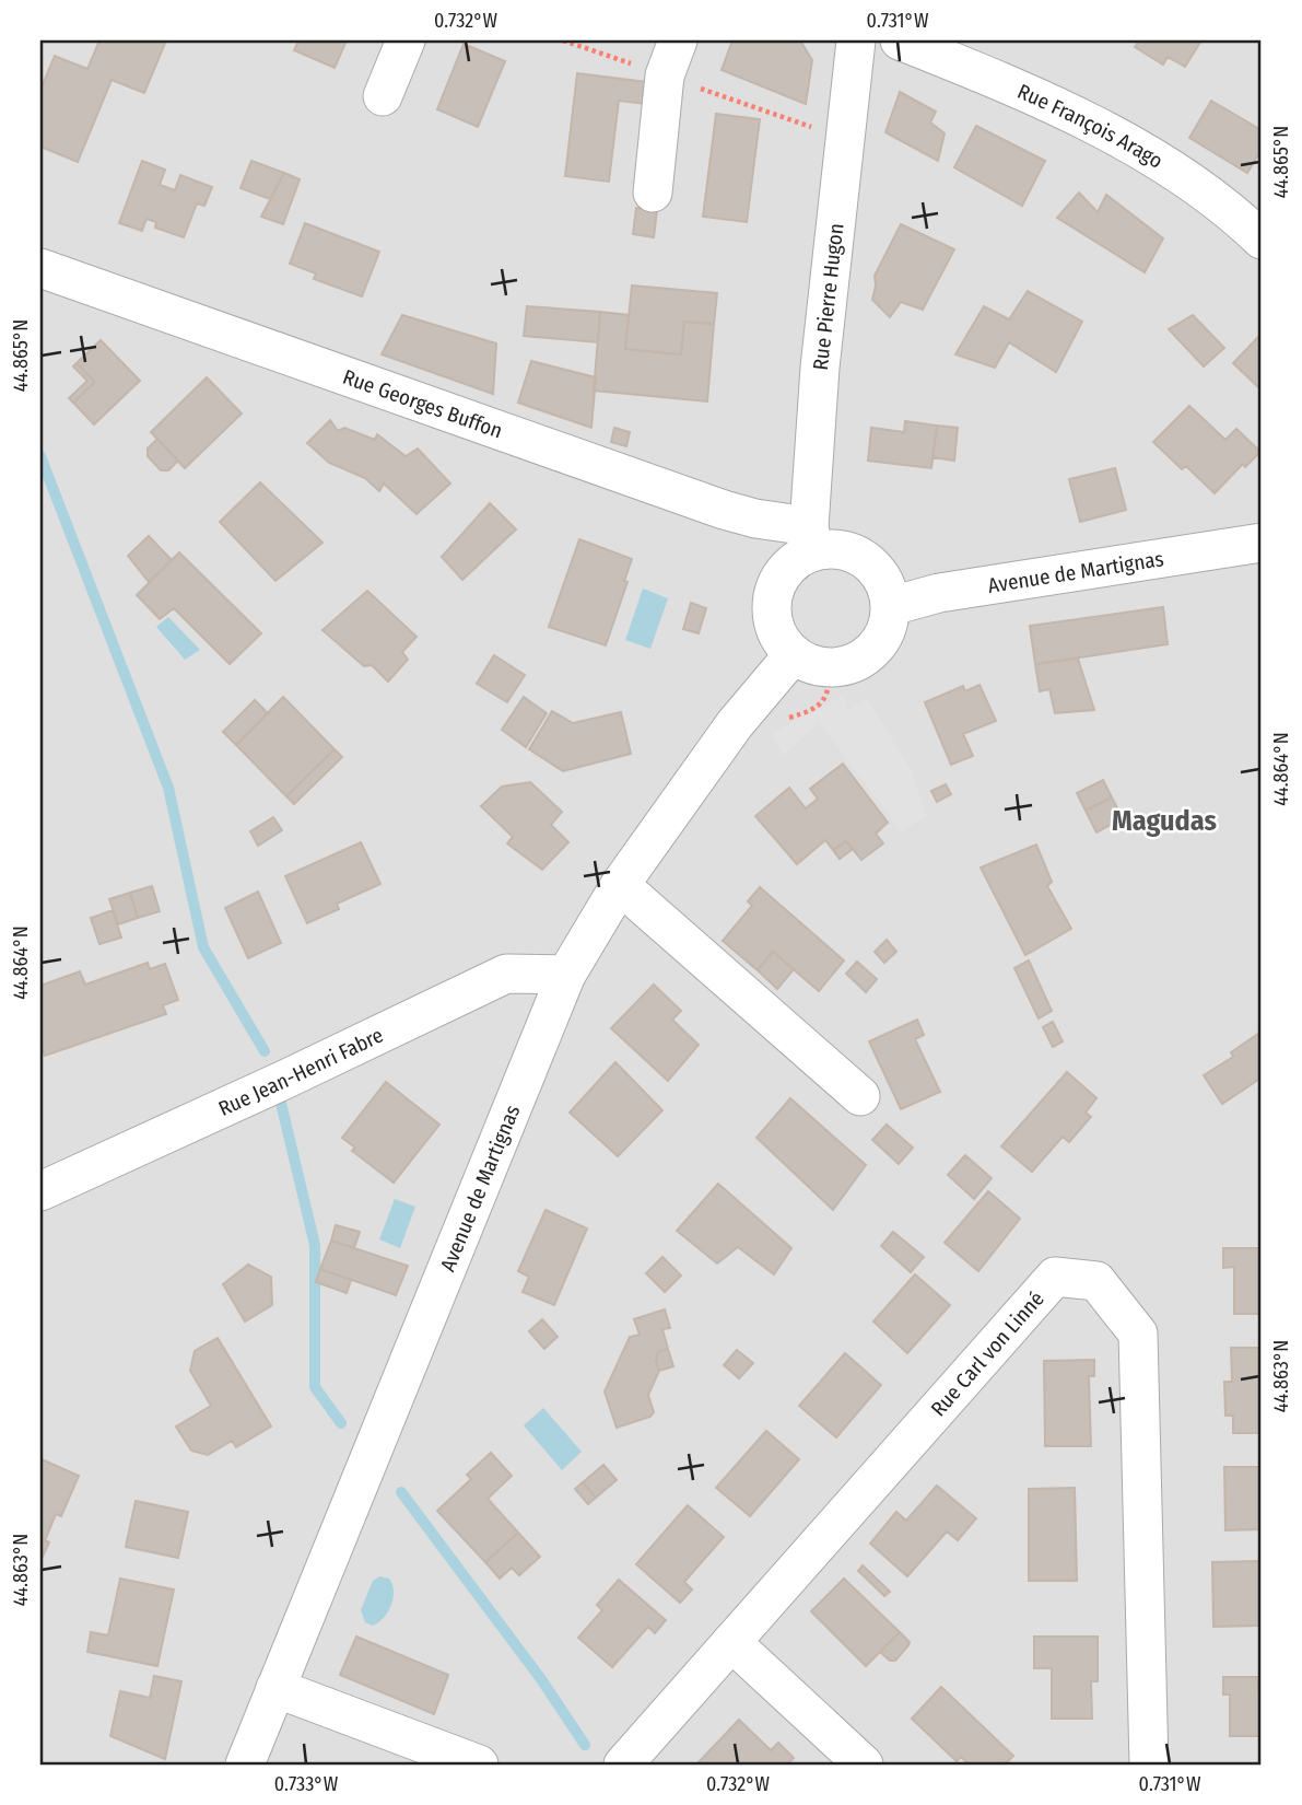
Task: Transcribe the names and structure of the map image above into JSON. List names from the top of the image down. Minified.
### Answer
{"streets":{"street":["Rue François Arago","Rue Pierre Hugon","Rue Georges Buffon","Avenue de Martignas","Rue Jean-Henri Fabre","Rue Carl von Linné"]},"crossings":[["Rue Pierre Hugon","Rue Georges Buffon"],["Rue Pierre Hugon","Avenue de Martignas"],["Rue Georges Buffon","Avenue de Martignas"],["Avenue de Martignas","Rue Jean-Henri Fabre"]],"districts":["Magudas"],"coordinates":["0.732°W","0.731°W","44.865°N","44.864°N","44.863°N","0.733°W"]}
